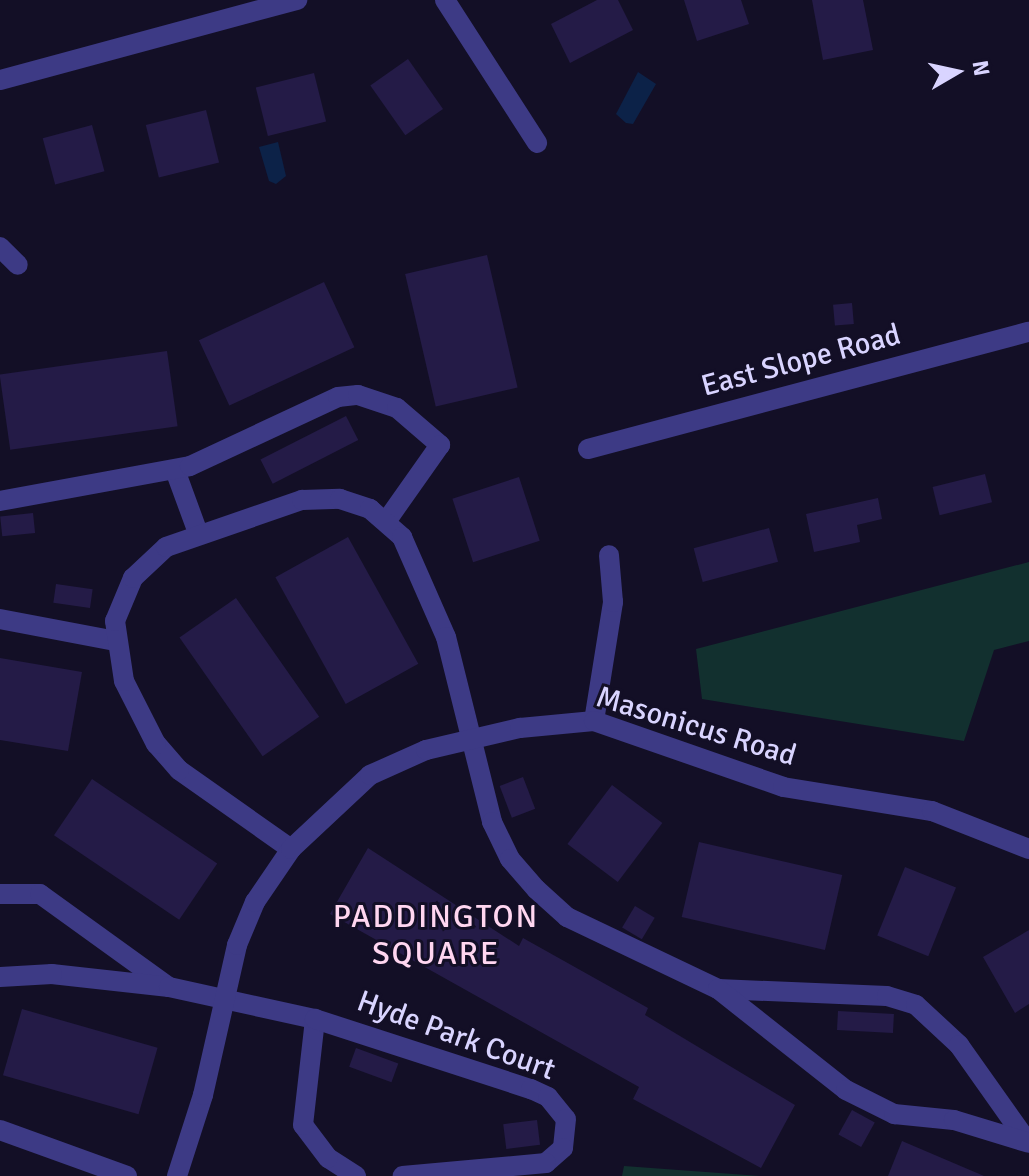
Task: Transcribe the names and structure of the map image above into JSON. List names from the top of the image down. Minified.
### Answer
{"streets":{"street":["East Slope Road","Masonicus Road","Hyde Park Court"]},"crossings":[["Masonicus Road","Hyde Park Court"]],"districts":["PADDINGTON SQUARE"],"north":"right"}
